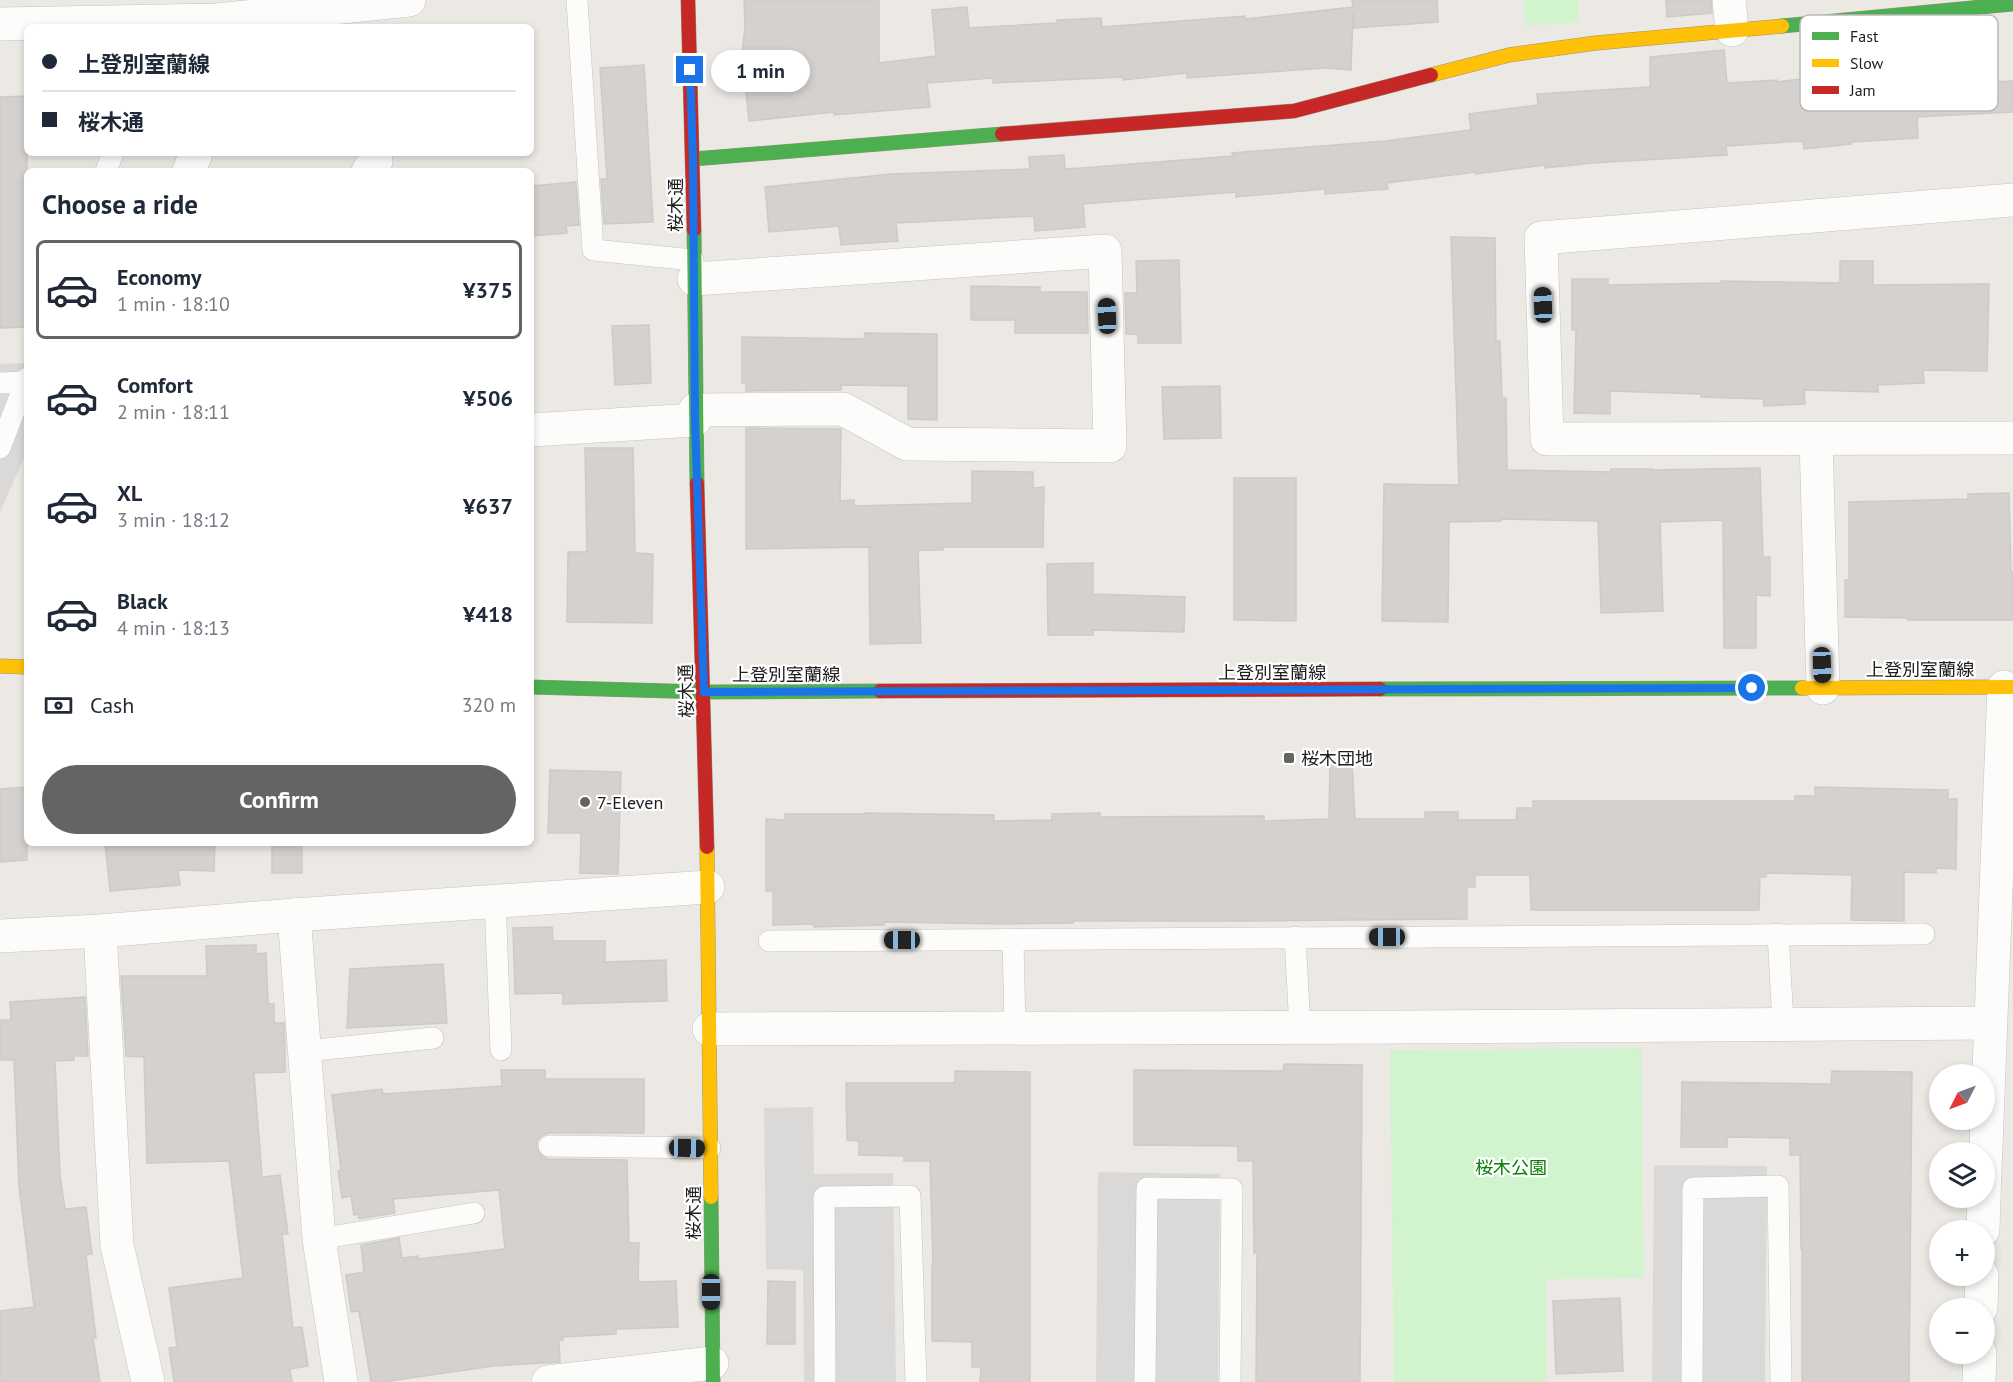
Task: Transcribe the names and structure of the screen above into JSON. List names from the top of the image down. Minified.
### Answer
{"streets":{"street":["桜木通","上登別室蘭線"]},"crossings":[["桜木通","上登別室蘭線"]],"parks":["桜木公園"],"places":{"transit":["桜木団地"],"other":["7-Eleven"]},"legend":["Fast","Slow","Jam"],"north":"bottom left","page":{"banner":["上登別室蘭線","桜木通"],"bubble":"1 min","heading":"Choose a ride","list":[{"name":"Economy","note":"1 min · 18:10","value":"¥375"},{"name":"Comfort","note":"2 min · 18:11","value":"¥506"},{"name":"XL","note":"3 min · 18:12","value":"¥637"},{"name":"Black","note":"4 min · 18:13","value":"¥418"}],"pay":["Cash","320 m"],"buttons":"Confirm","map_buttons":["+","−"]}}
